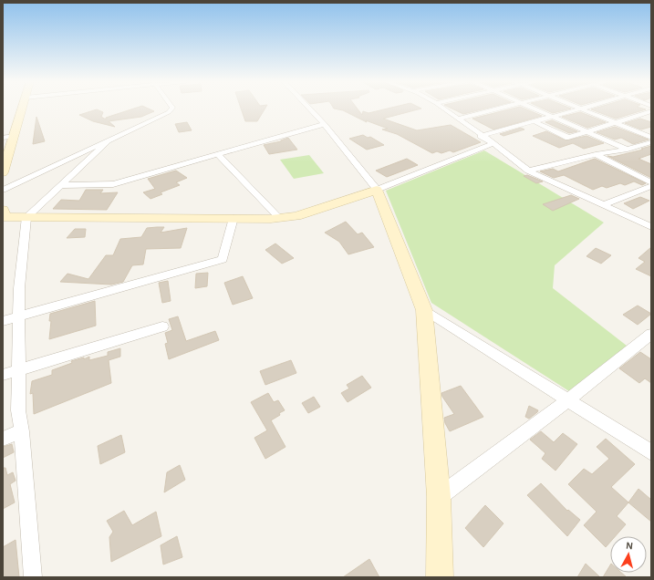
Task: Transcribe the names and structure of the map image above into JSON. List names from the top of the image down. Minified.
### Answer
{"north":"top"}
